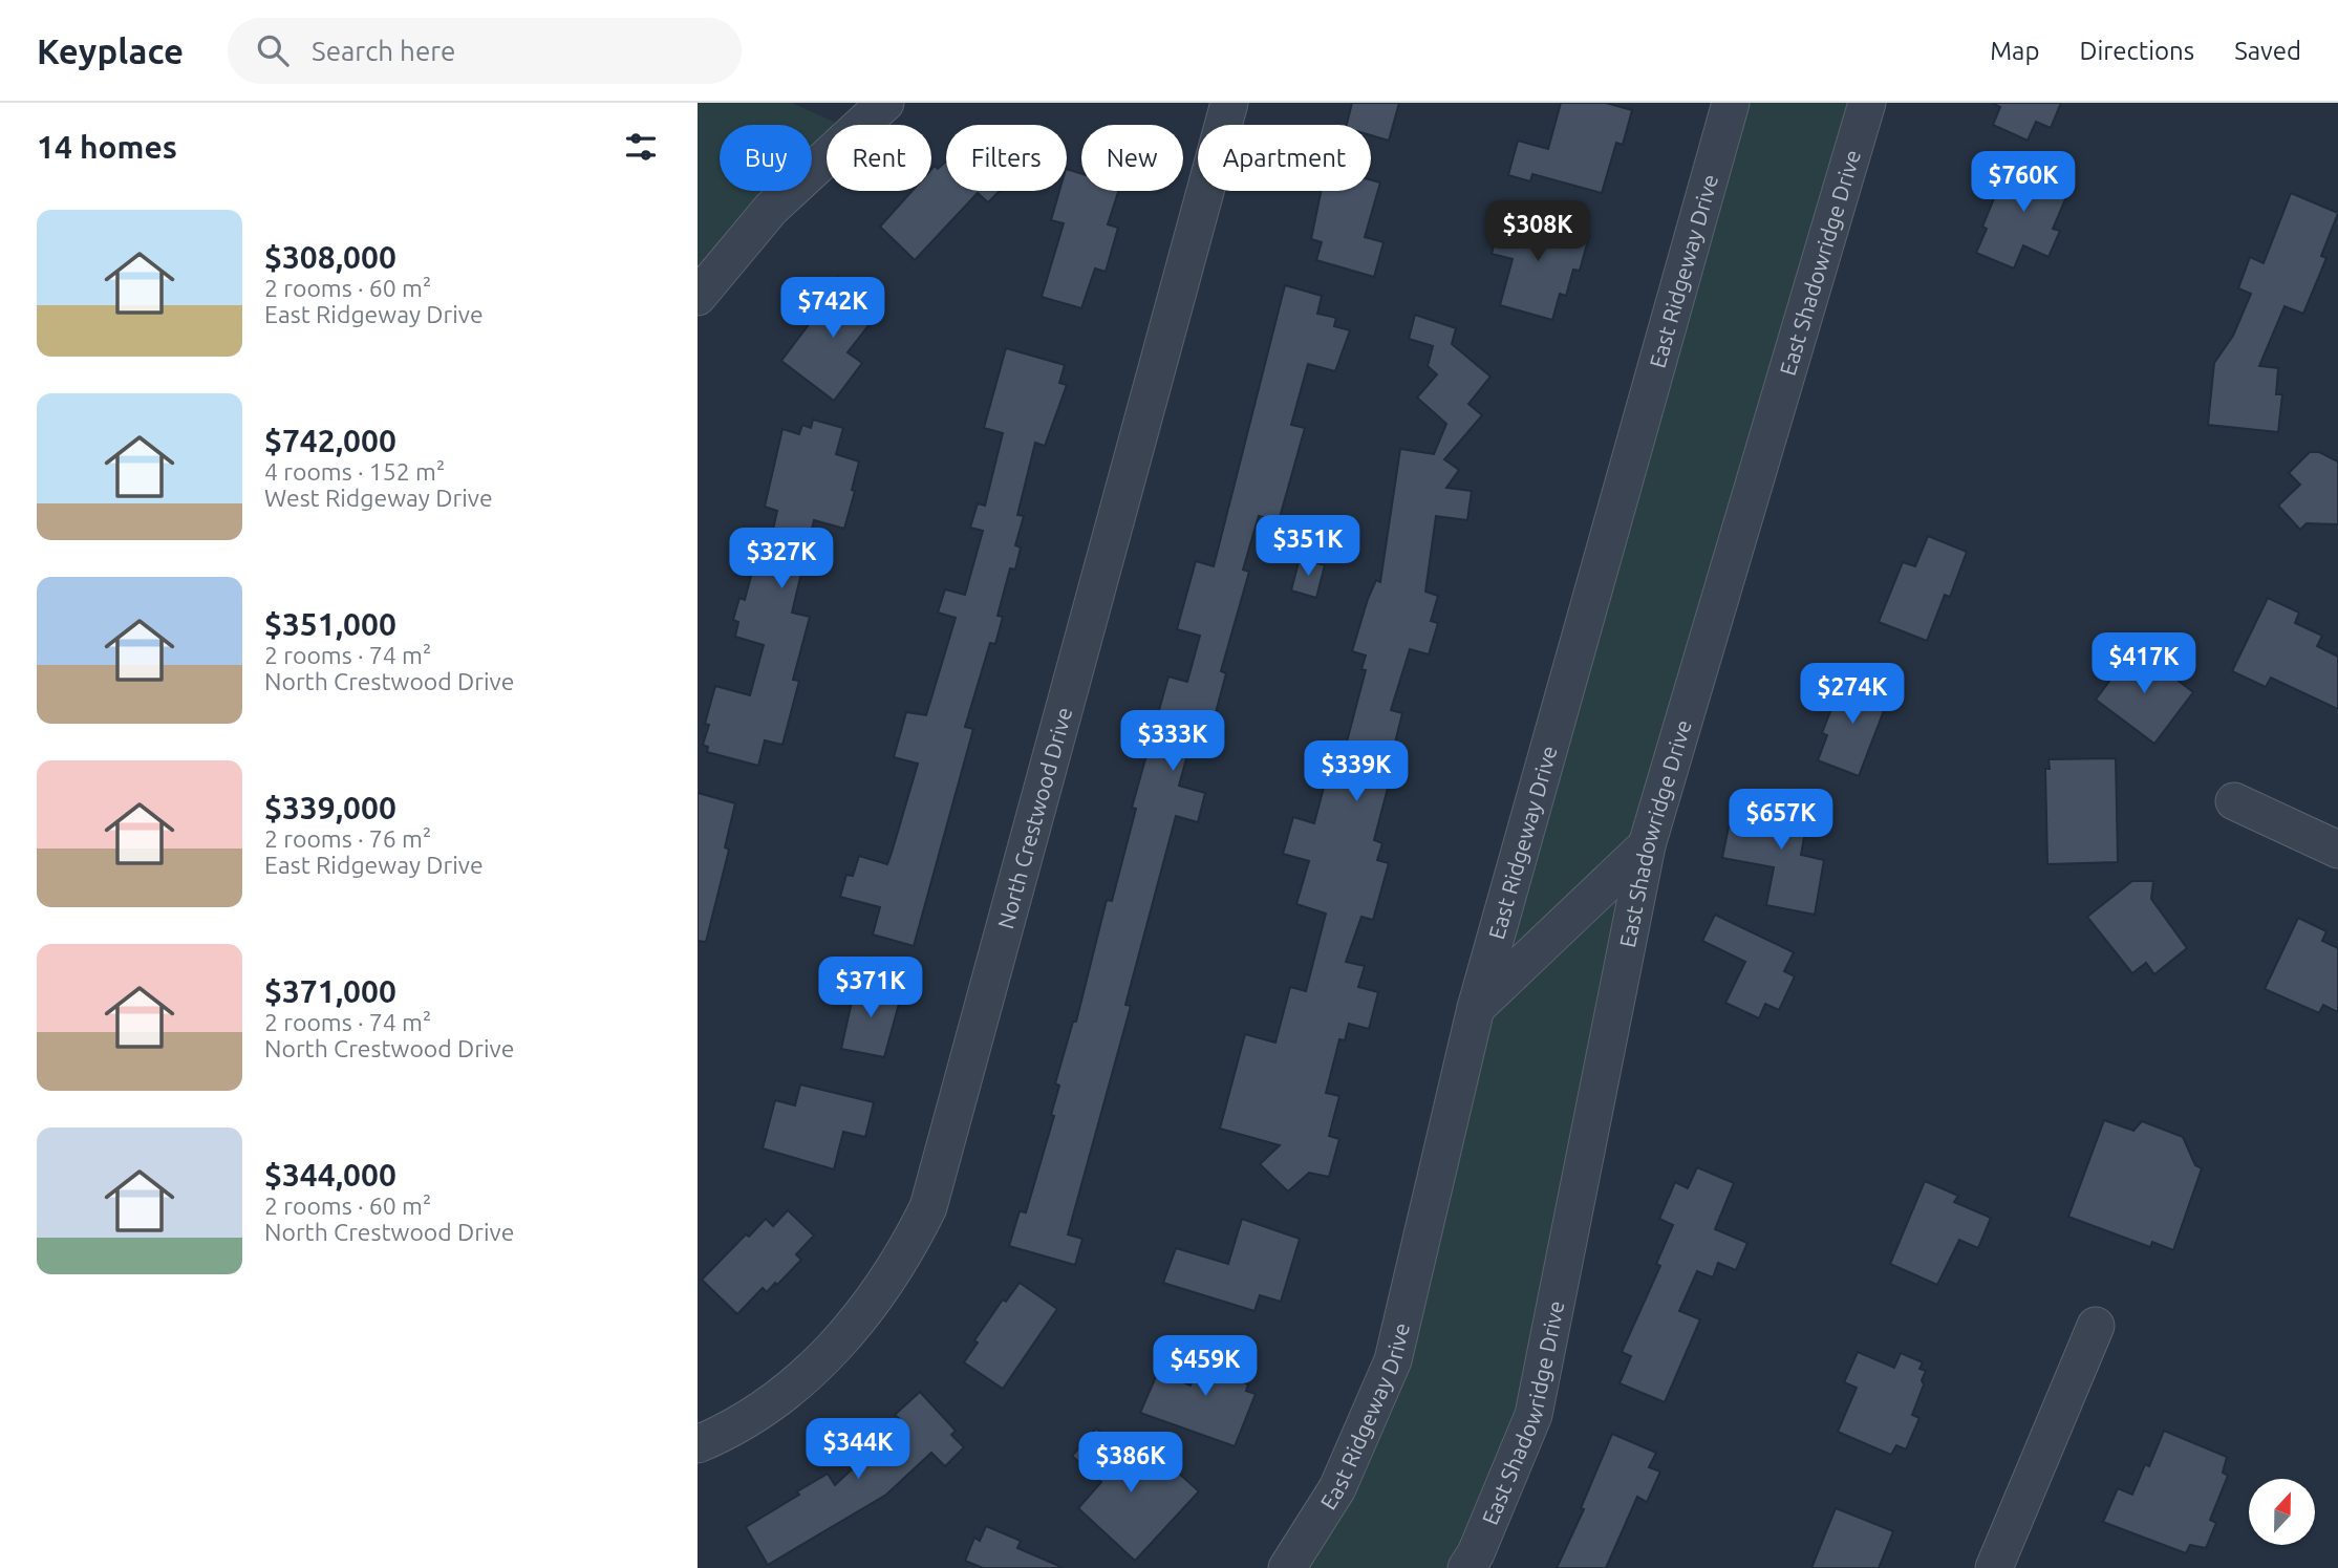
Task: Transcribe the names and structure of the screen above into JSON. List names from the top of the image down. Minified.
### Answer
{"streets":{"street":["East Shadowridge Drive","East Ridgeway Drive","North Crestwood Drive"]},"north":"top","page":{"header":"Keyplace","search":"Search here","nav":["Map","Directions","Saved"],"heading":"14 homes","chip":["Buy","Rent","Filters","New","Apartment"],"price":["$760K","$308K","$742K","$351K","$327K","$417K","$274K","$333K","$339K","$657K","$371K","$459K","$344K","$386K"],"list":[{"name":"$308,000","note":"2 rooms · 60 m² · East Ridgeway Drive"},{"name":"$742,000","note":"4 rooms · 152 m² · West Ridgeway Drive"},{"name":"$351,000","note":"2 rooms · 74 m² · North Crestwood Drive"},{"name":"$339,000","note":"2 rooms · 76 m² · East Ridgeway Drive"},{"name":"$371,000","note":"2 rooms · 74 m² · North Crestwood Drive"},{"name":"$344,000","note":"2 rooms · 60 m² · North Crestwood Drive"}]}}
